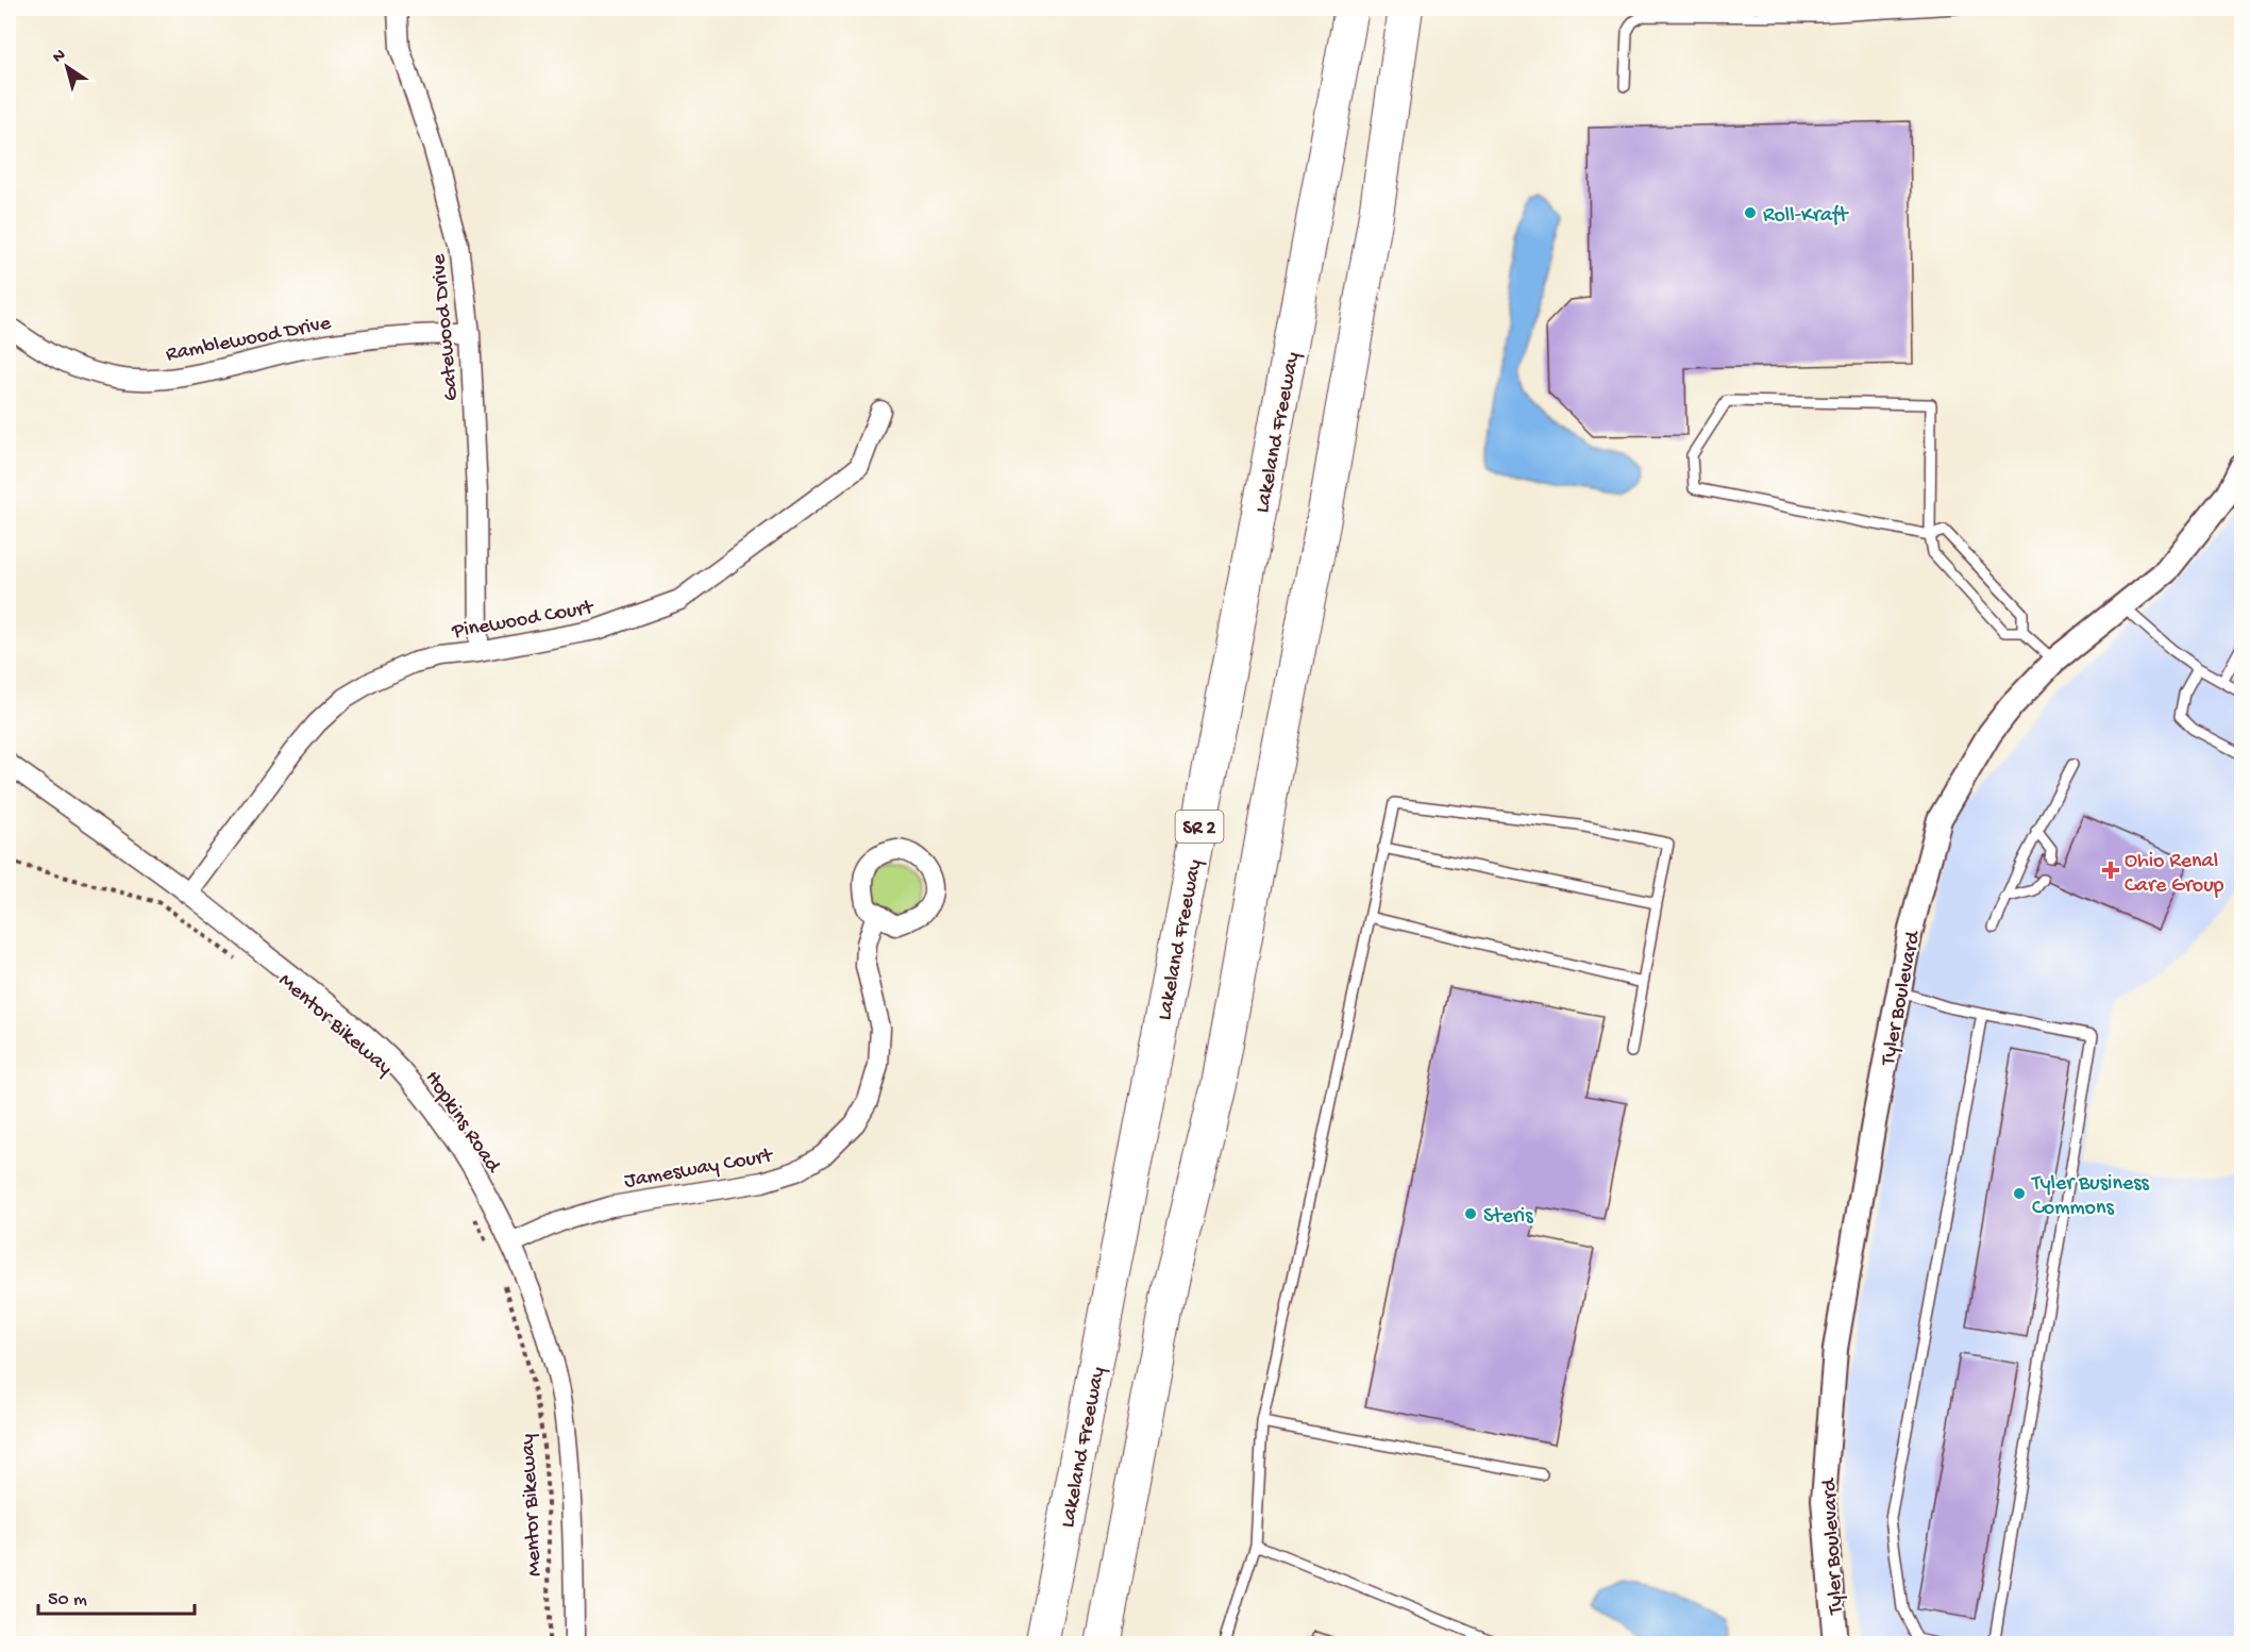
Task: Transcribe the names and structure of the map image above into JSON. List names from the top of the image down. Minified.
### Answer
{"streets":{"highway":["Lakeland Freeway","SR 2"],"street":["Gatewood Drive","Ramblewood Drive","Pinewood Court","Tyler Boulevard","Hopkins Road","Jamesway Court"],"path":["Mentor Bikeway"]},"crossings":[["Gatewood Drive","Ramblewood Drive"],["Gatewood Drive","Pinewood Court"],["Pinewood Court","Hopkins Road"],["Hopkins Road","Jamesway Court"]],"places":{"other":["Roll-Kraft","Tyler Business Commons","Steris"],"health":["Ohio Renal Care Group"]},"scale_bar":"50 m","north":"top left"}
